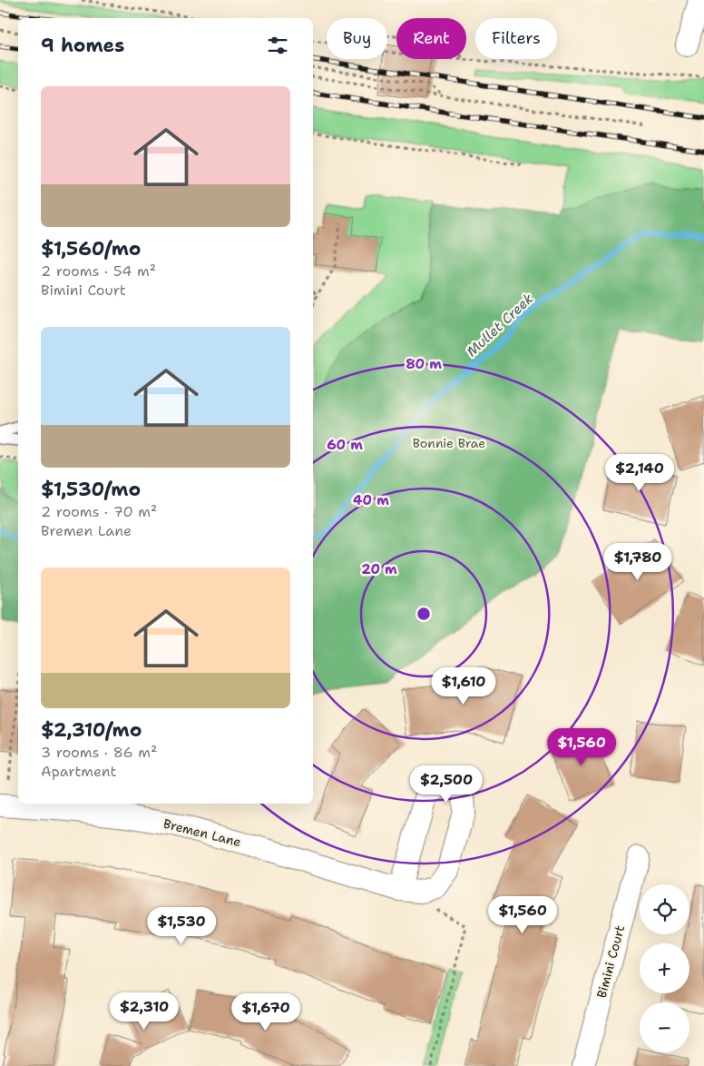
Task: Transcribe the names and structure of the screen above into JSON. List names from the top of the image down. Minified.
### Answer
{"streets":{"street":["Bremen Lane","Bimini Court"]},"water":["Mullet Creek"],"parks":["Bonnie Brae"],"page":{"chip":["Buy","Rent","Filters"],"heading":"9 homes","list":[{"name":"$1,560/mo","note":"2 rooms · 54 m² · Bimini Court"},{"name":"$1,530/mo","note":"2 rooms · 70 m² · Bremen Lane"},{"name":"$2,310/mo","note":"3 rooms · 86 m² · Apartment"}],"price":["$2,140","$1,780","$1,610","$1,560","$2,500","$1,560","$1,530","$2,310","$1,670"],"map_buttons":["+","−"]},"rings":["80 m","60 m","40 m","20 m"]}
